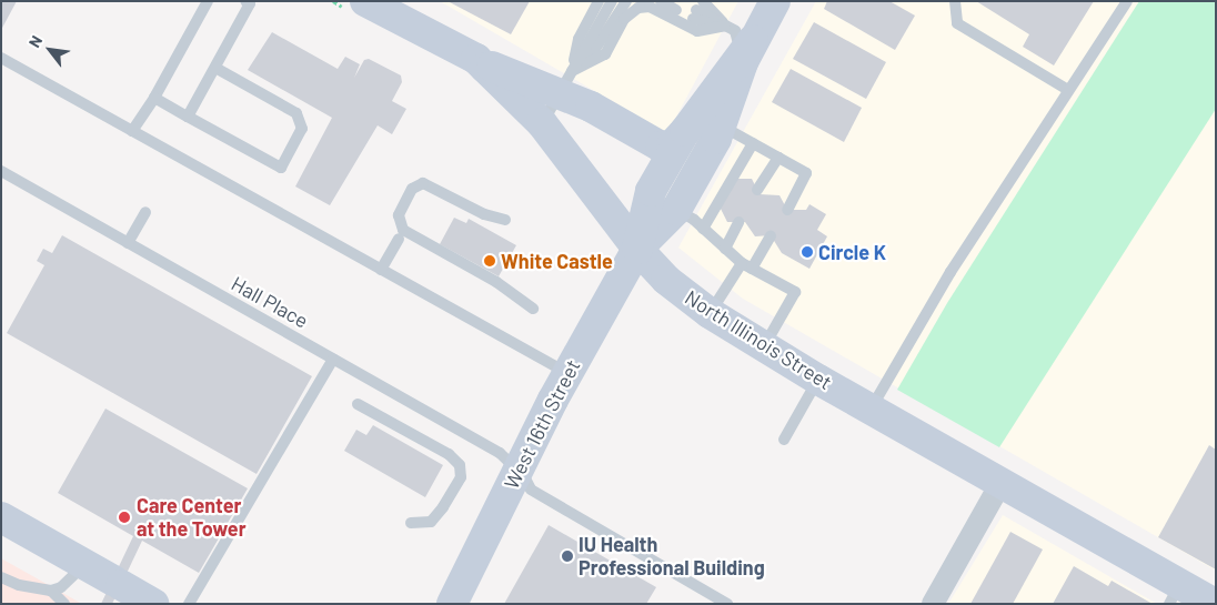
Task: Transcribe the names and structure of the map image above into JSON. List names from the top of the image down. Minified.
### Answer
{"streets":{"main road":["North Illinois Street","West 16th Street"],"lane":["Hall Place"]},"crossings":[["Hall Place","West 16th Street"],["North Illinois Street","West 16th Street"]],"places":["Circle K","White Castle","Care Center at the Tower","IU Health Professional Building"],"north":"top left"}
